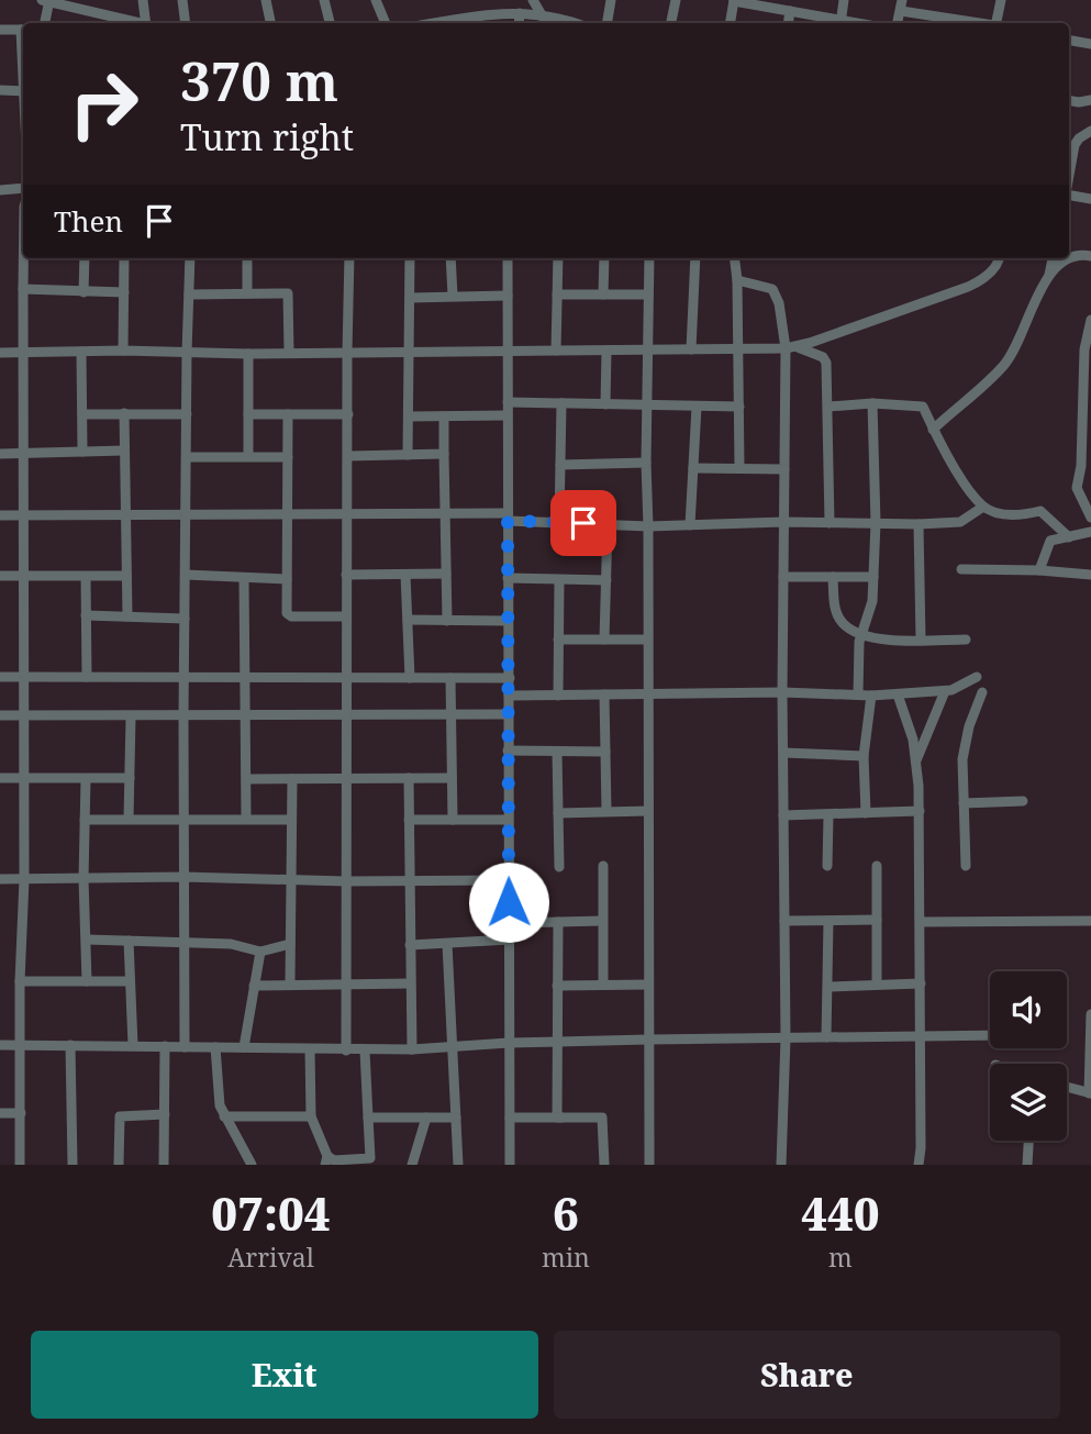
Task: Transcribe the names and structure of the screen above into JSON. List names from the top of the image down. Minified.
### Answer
{"page":{"turn":["370 m","Turn right"],"then":"Then","eta":["07:04","Arrival","6","min","440","m"],"buttons":["Exit","Share"]}}
